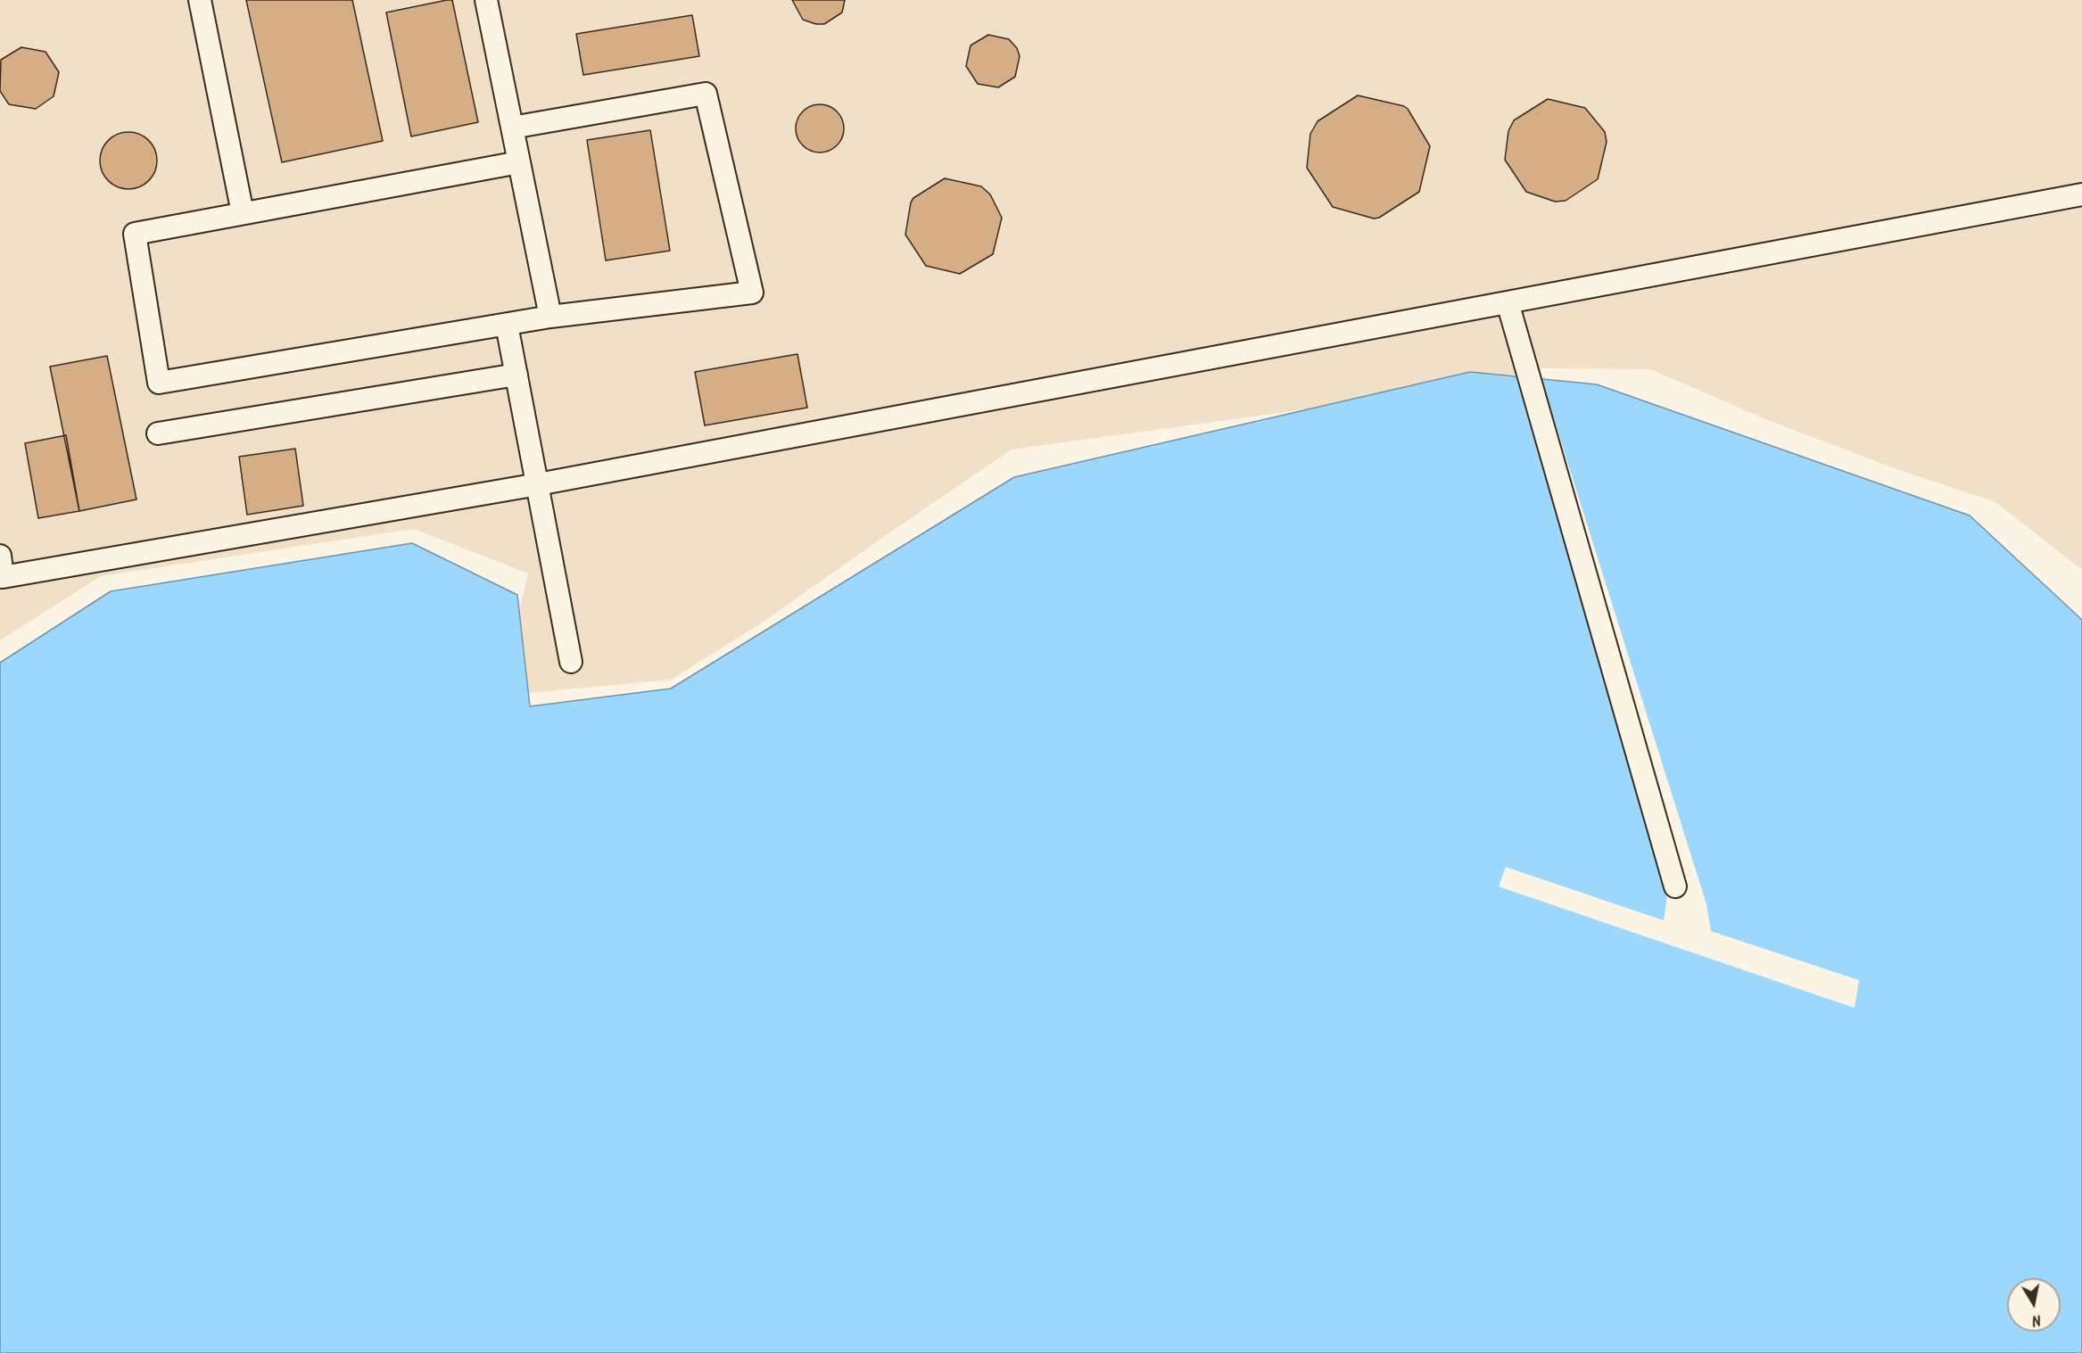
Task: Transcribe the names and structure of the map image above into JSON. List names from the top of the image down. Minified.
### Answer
{"north":"bottom"}
